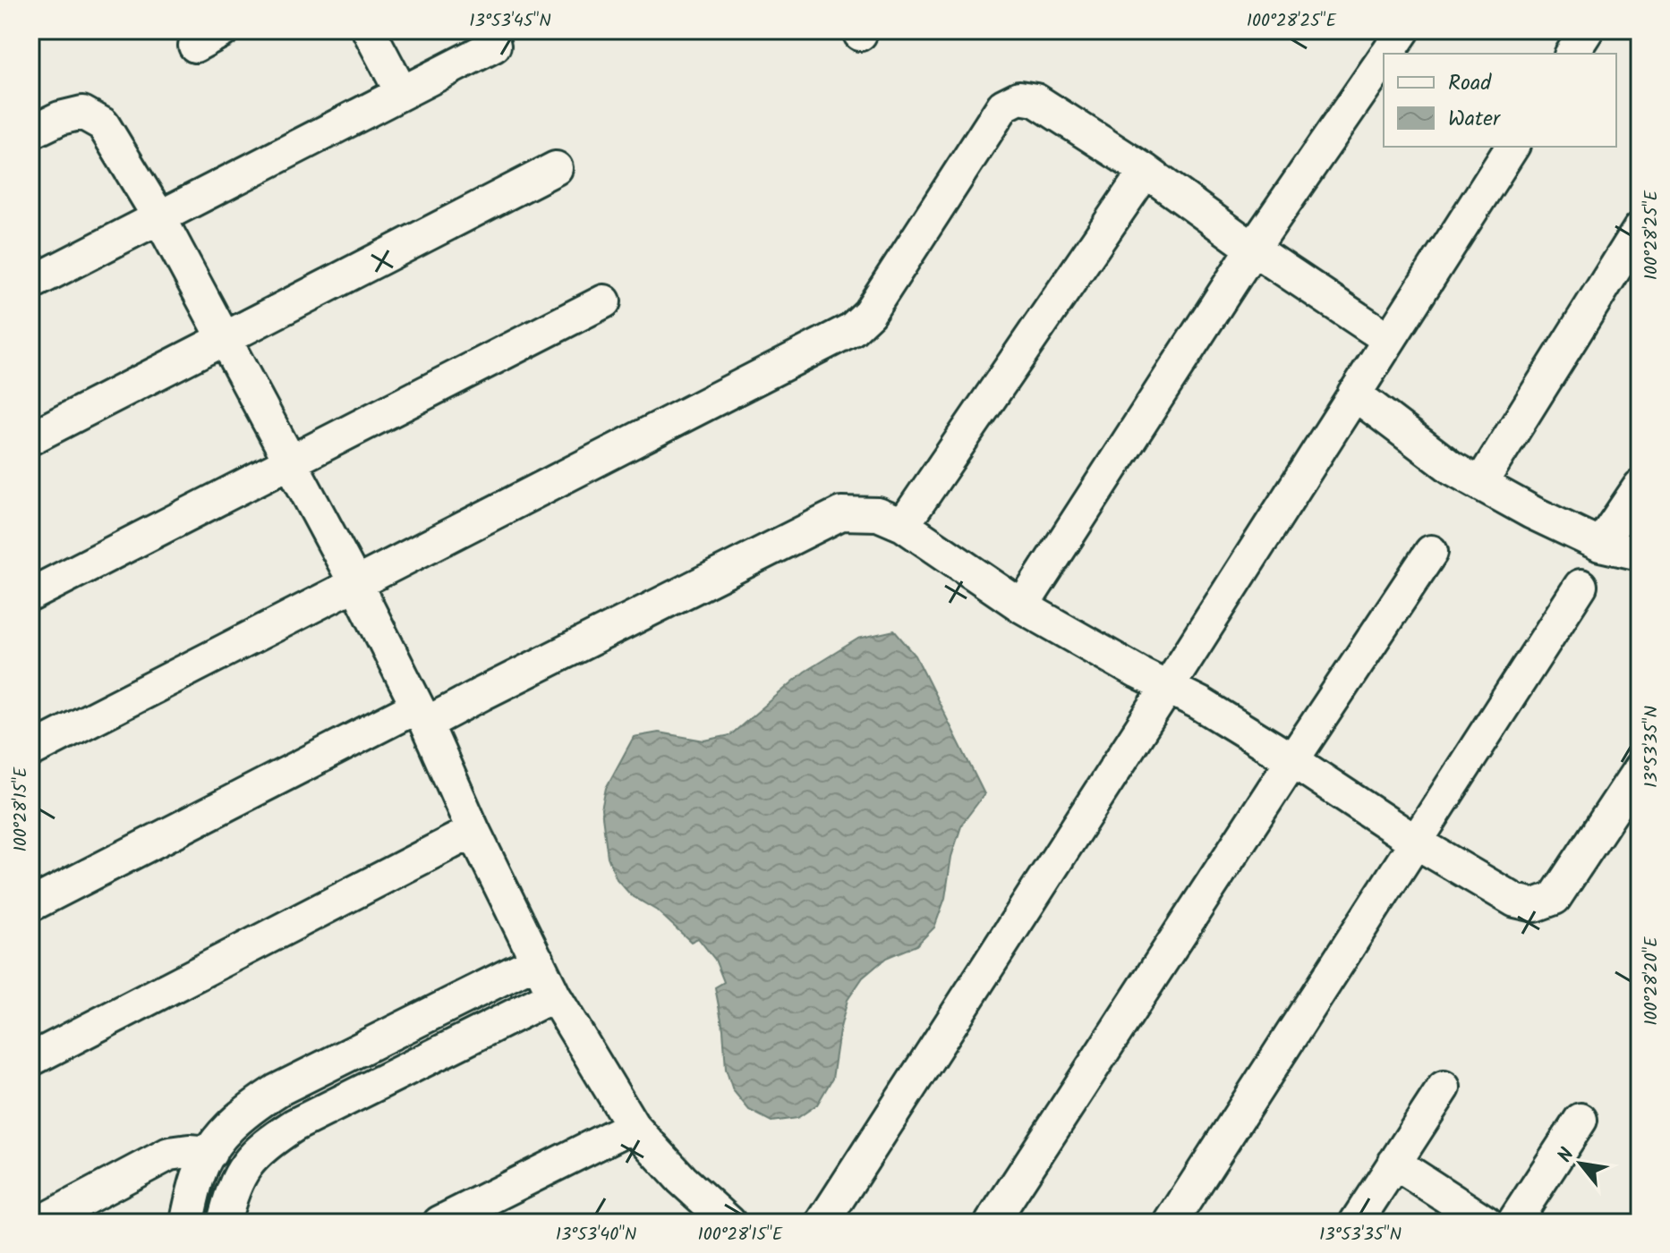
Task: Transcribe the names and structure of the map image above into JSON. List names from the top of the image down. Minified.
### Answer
{"legend":["Road","Water"],"north":"top left","coordinates":["13°53'45\"N","100°28'25\"E","13°53'35\"N","100°28'15\"E","100°28'20\"E","13°53'40\"N"]}
